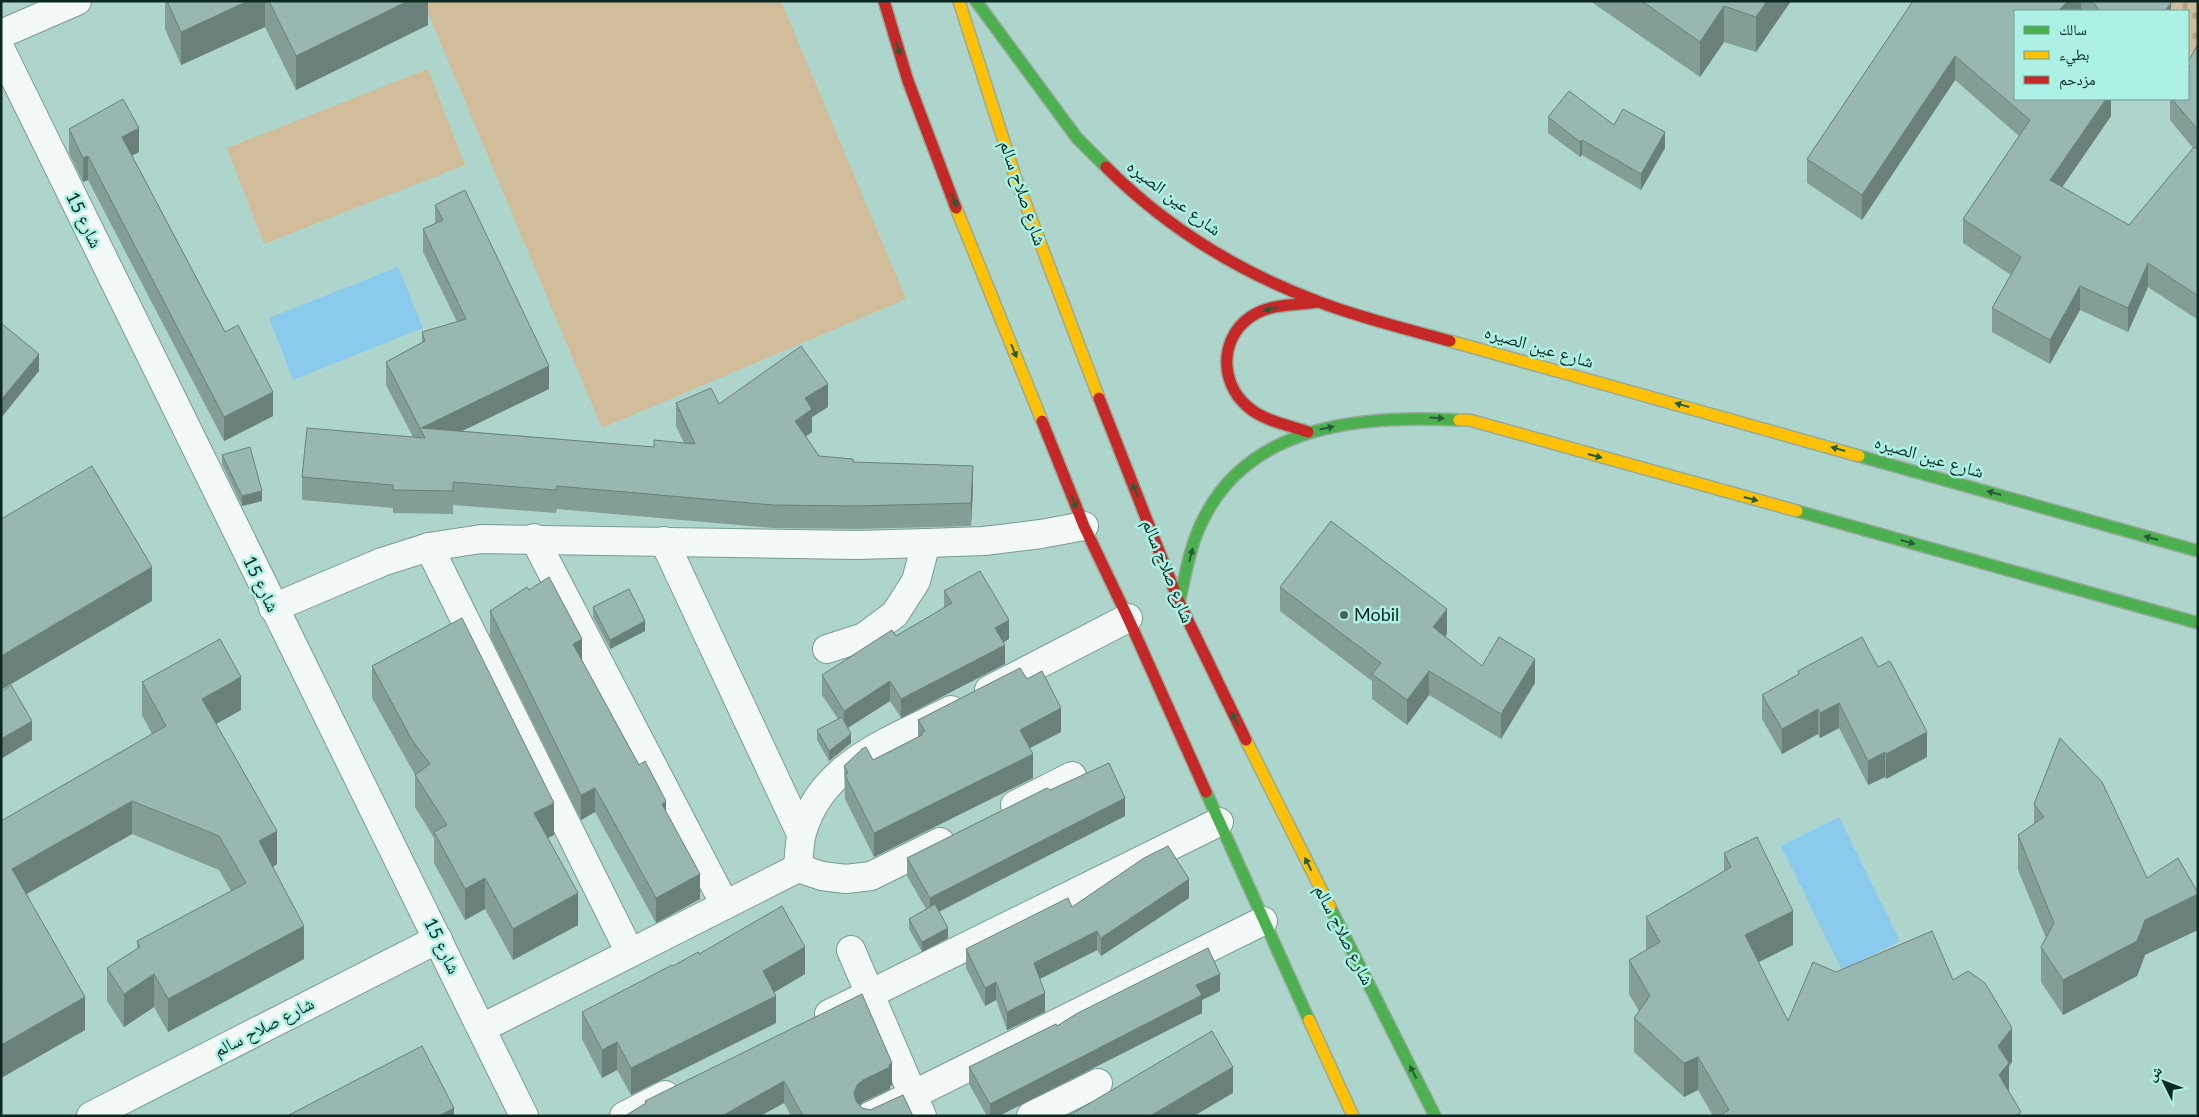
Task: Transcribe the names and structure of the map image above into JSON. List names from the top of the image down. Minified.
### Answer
{"streets":{"main road":["شارع صلاح سالم","شارع عين الصيره"],"street":["شارع 15"]},"crossings":[["شارع صلاح سالم","شارع 15"]],"places":["Mobil"],"legend":["سالك","بطيء","مزدحم"],"north":"top left"}
